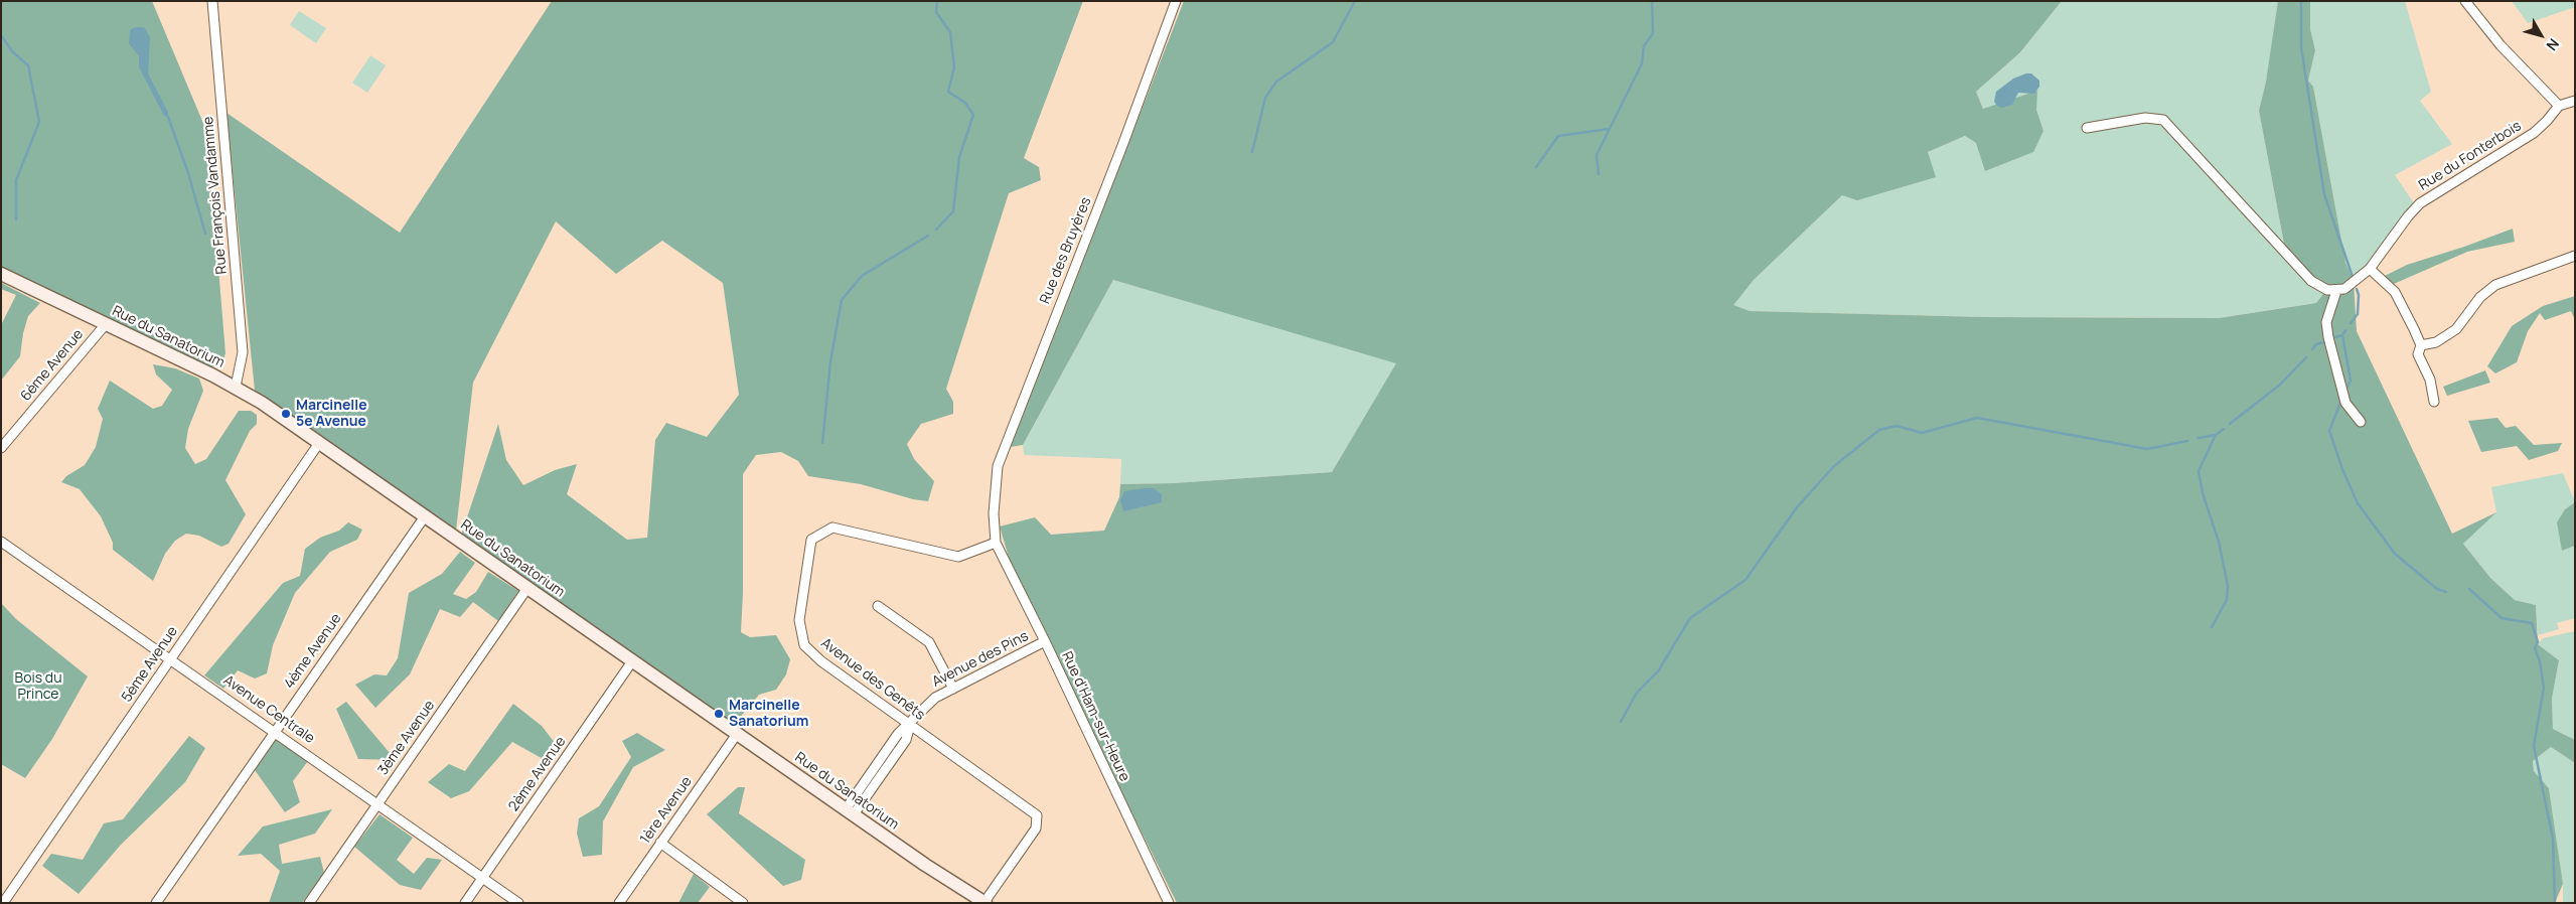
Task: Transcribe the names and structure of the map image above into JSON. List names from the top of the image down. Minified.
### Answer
{"streets":{"street":["Rue du Fonterbois","Rue François Vandamme","Rue des Bruyères","Rue du Sanatorium","6ème Avenue","4ème Avenue","Avenue des Pins","5ème Avenue","Avenue des Genêts","Avenue Centrale","Rue d'Ham-sur-Heure","3ème Avenue","2ème Avenue","1ère Avenue"]},"crossings":[["Rue François Vandamme","Rue du Sanatorium"],["Rue des Bruyères","Avenue des Genêts"],["Rue des Bruyères","Rue d'Ham-sur-Heure"],["Rue du Sanatorium","6ème Avenue"],["Rue du Sanatorium","4ème Avenue"],["Rue du Sanatorium","Avenue des Pins"],["Rue du Sanatorium","5ème Avenue"],["Rue du Sanatorium","Avenue des Genêts"],["Rue du Sanatorium","3ème Avenue"],["Rue du Sanatorium","2ème Avenue"],["Rue du Sanatorium","1ère Avenue"],["4ème Avenue","Avenue Centrale"],["Avenue des Pins","Avenue des Genêts"],["Avenue des Pins","Rue d'Ham-sur-Heure"],["5ème Avenue","Avenue Centrale"],["Avenue des Genêts","Rue d'Ham-sur-Heure"],["Avenue Centrale","3ème Avenue"],["Avenue Centrale","2ème Avenue"]],"parks":["Bois du Prince"],"places":["Marcinelle 5e Avenue","Marcinelle Sanatorium"],"north":"bottom right"}
